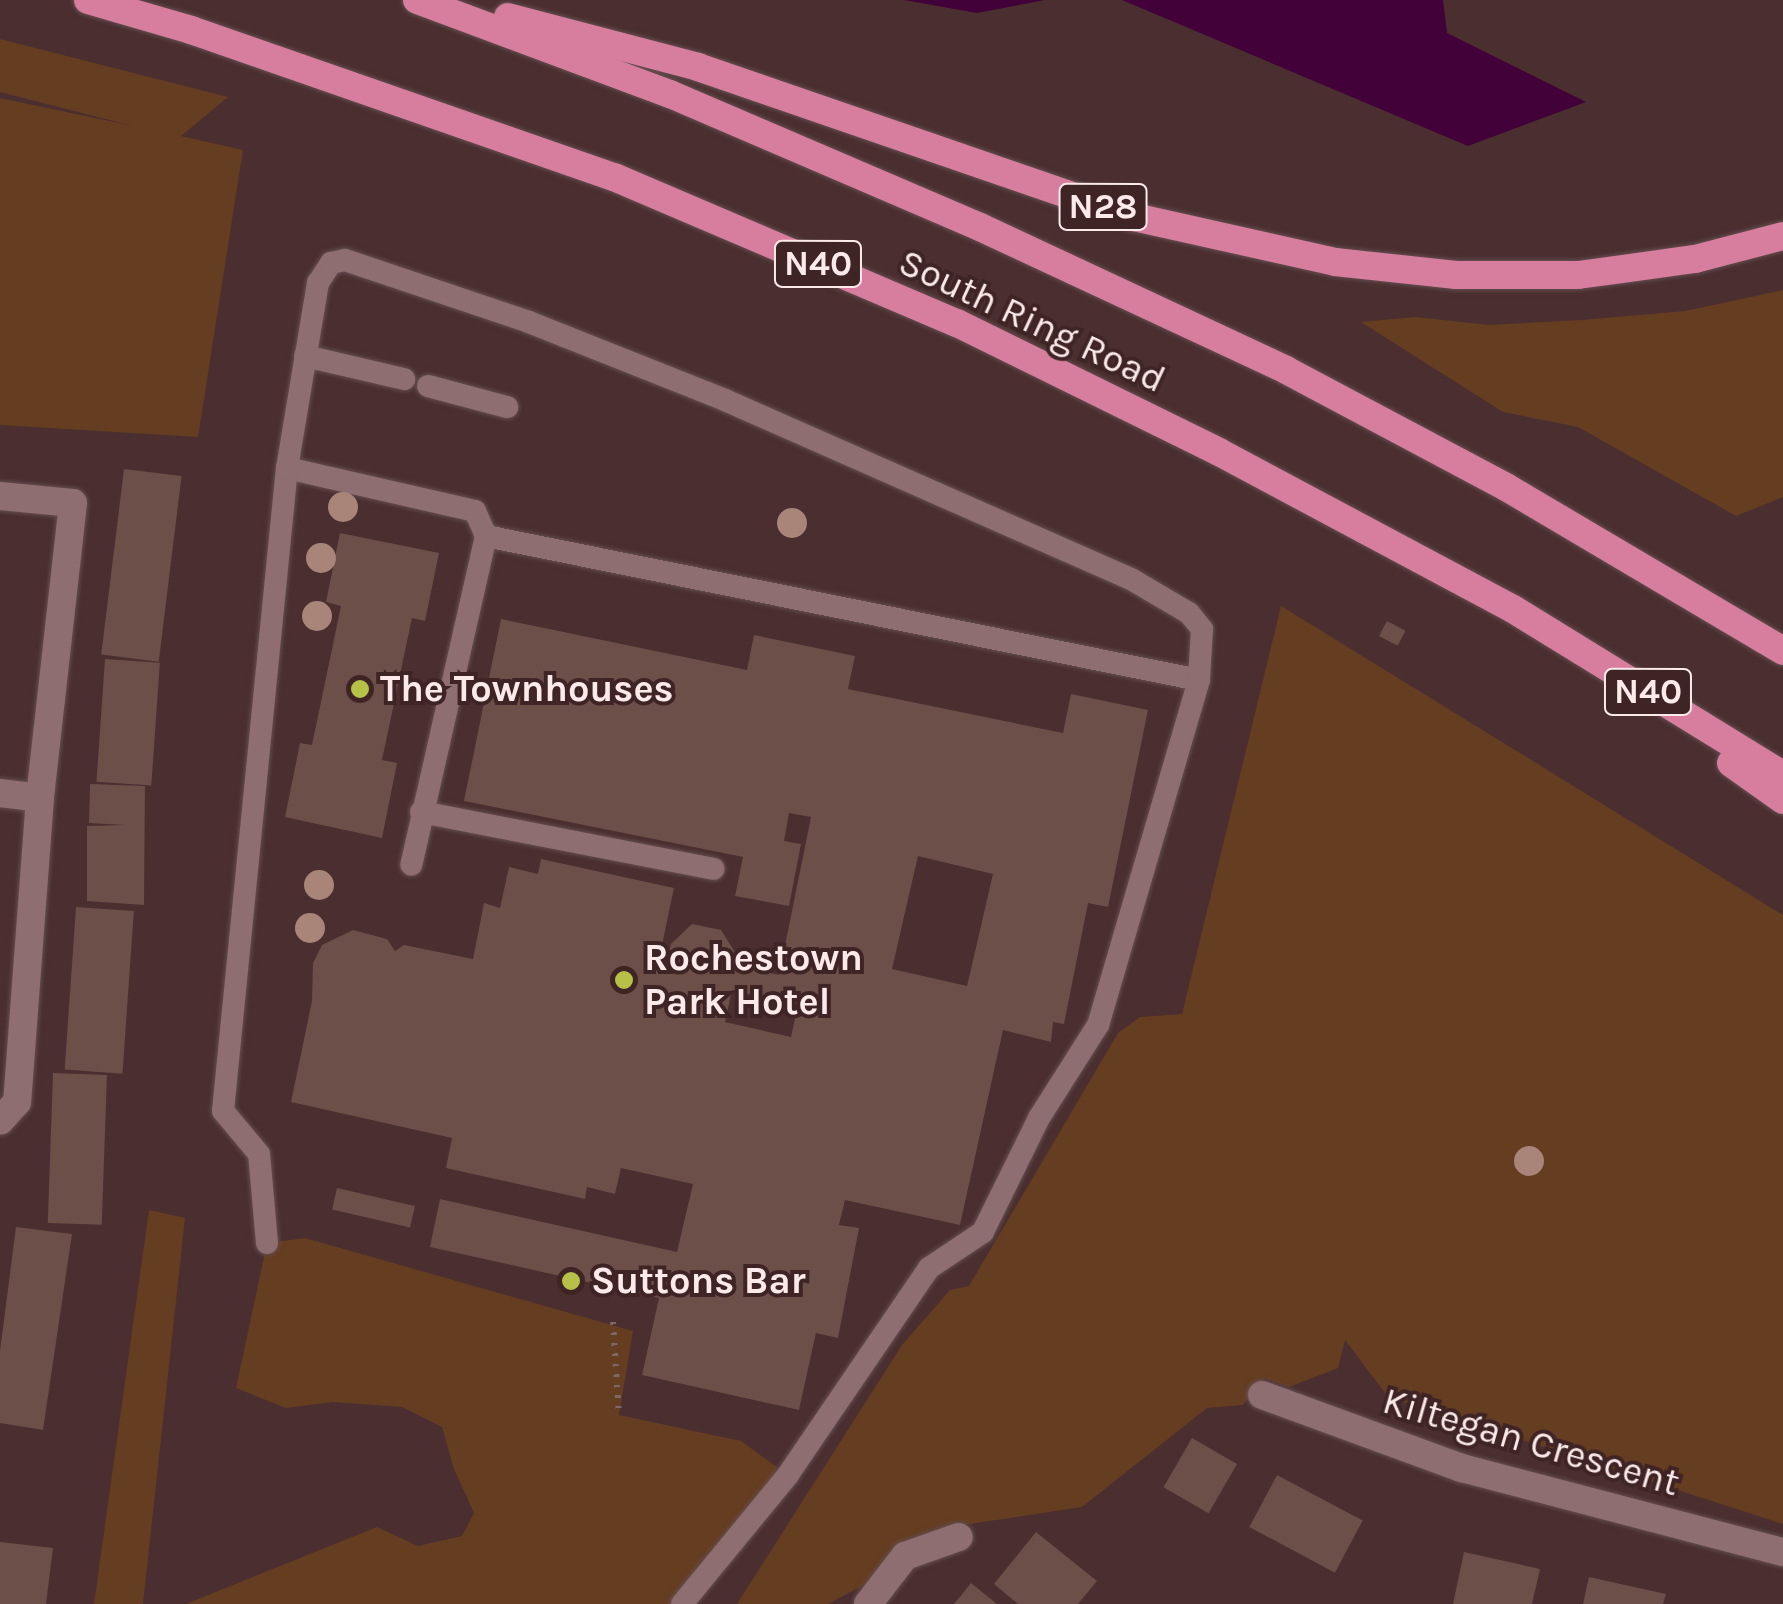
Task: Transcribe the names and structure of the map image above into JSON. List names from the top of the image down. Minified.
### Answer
{"streets":{"highway":["N28","N40","South Ring Road"],"street":["Kiltegan Crescent"]},"places":["The Townhouses","Rochestown Park Hotel","Suttons Bar"]}
